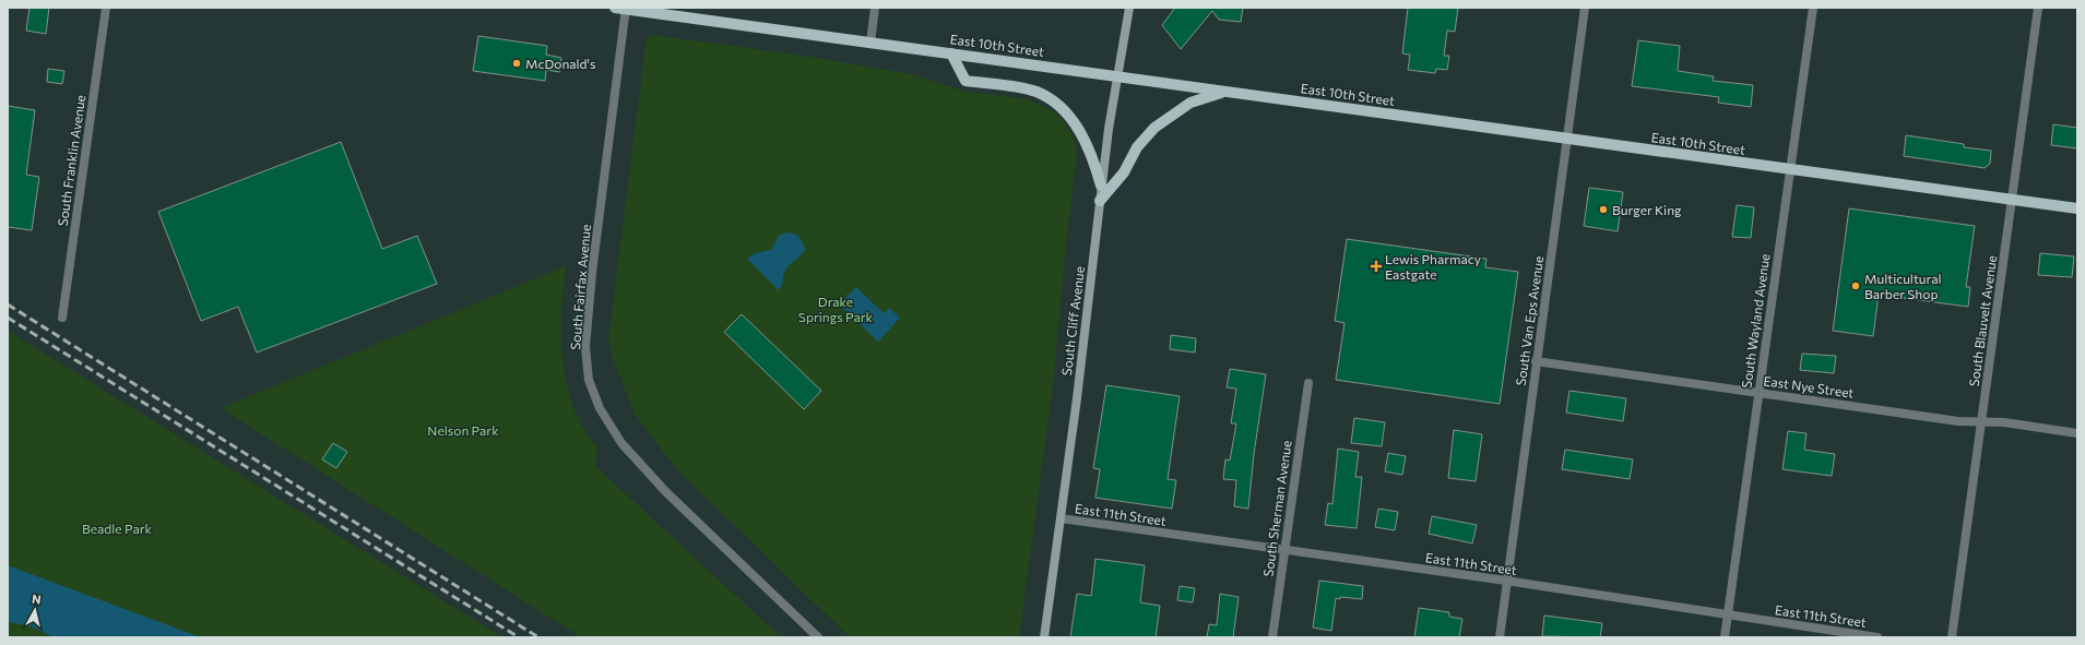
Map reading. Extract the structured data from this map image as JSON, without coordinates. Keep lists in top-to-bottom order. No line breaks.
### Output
{"streets":{"main road":["East 10th Street","South Cliff Avenue"],"street":["South Franklin Avenue","South Fairfax Avenue","South Van Eps Avenue","South Wayland Avenue","South Blauvelt Avenue","East Nye Street","South Sherman Avenue","East 11th Street"]},"crossings":[["East 10th Street","South Fairfax Avenue"],["East 10th Street","South Cliff Avenue"],["East 10th Street","South Van Eps Avenue"],["East 10th Street","South Wayland Avenue"],["East 10th Street","South Blauvelt Avenue"],["South Cliff Avenue","East 11th Street"],["South Van Eps Avenue","East Nye Street"],["South Van Eps Avenue","East 11th Street"],["South Wayland Avenue","East Nye Street"],["South Wayland Avenue","East 11th Street"],["South Blauvelt Avenue","East Nye Street"],["South Sherman Avenue","East 11th Street"]],"parks":["Drake Springs Park","Nelson Park","Beadle Park"],"places":{"other":["McDonald's","Burger King","Multicultural Barber Shop"],"health":["Lewis Pharmacy Eastgate"]},"north":"top"}
